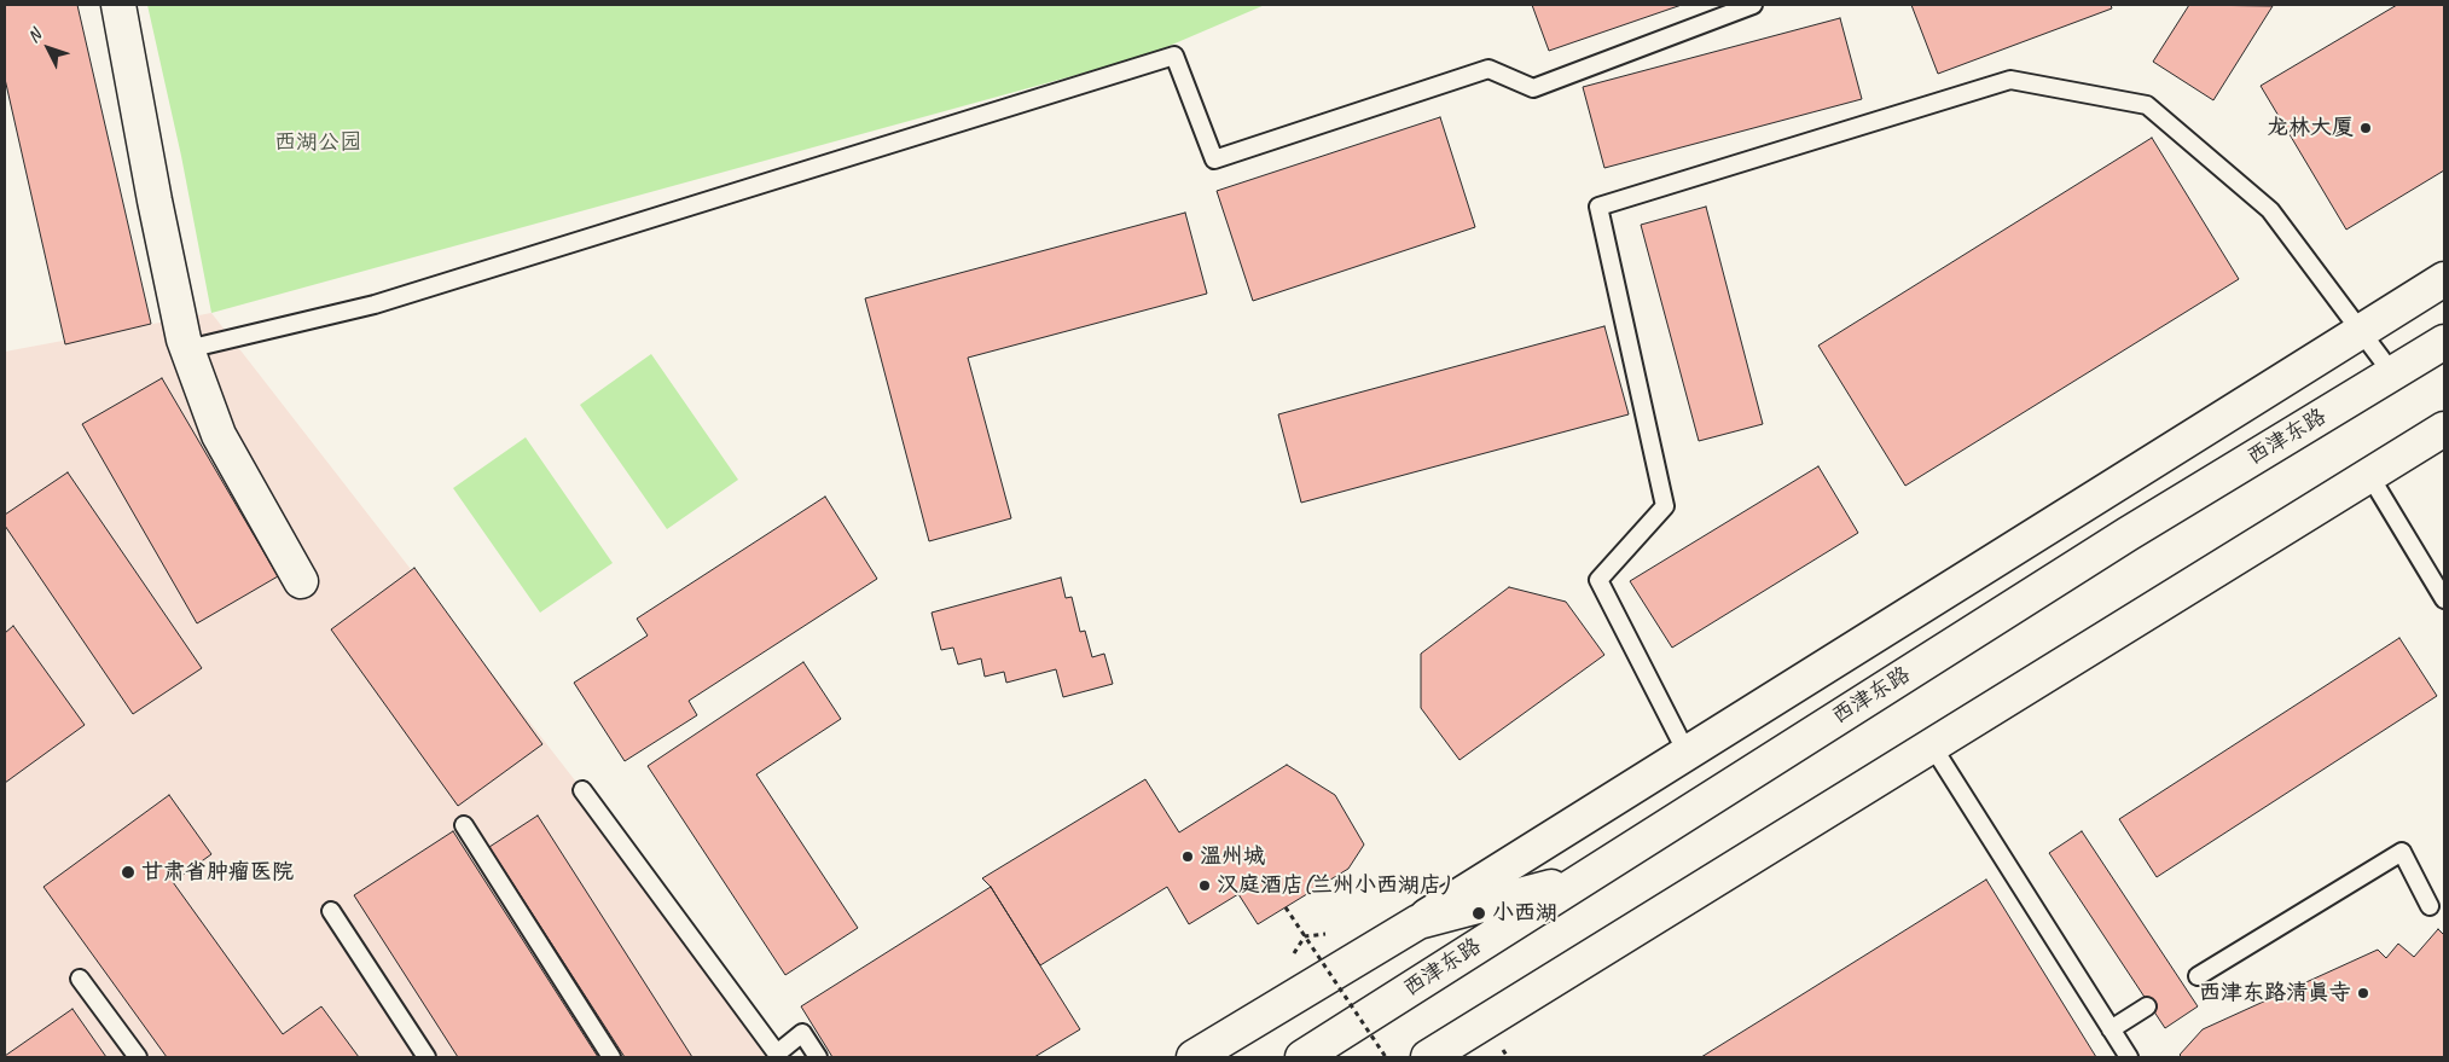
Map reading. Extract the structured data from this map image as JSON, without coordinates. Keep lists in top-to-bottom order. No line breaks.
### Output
{"streets":{"main road":["西津东路"]},"parks":["西湖公园"],"places":["龙林大厦","温州城","甘肃省肿瘤医院","汉庭酒店(兰州小西湖店)","小西湖","西津东路清真寺"],"north":"top left"}
